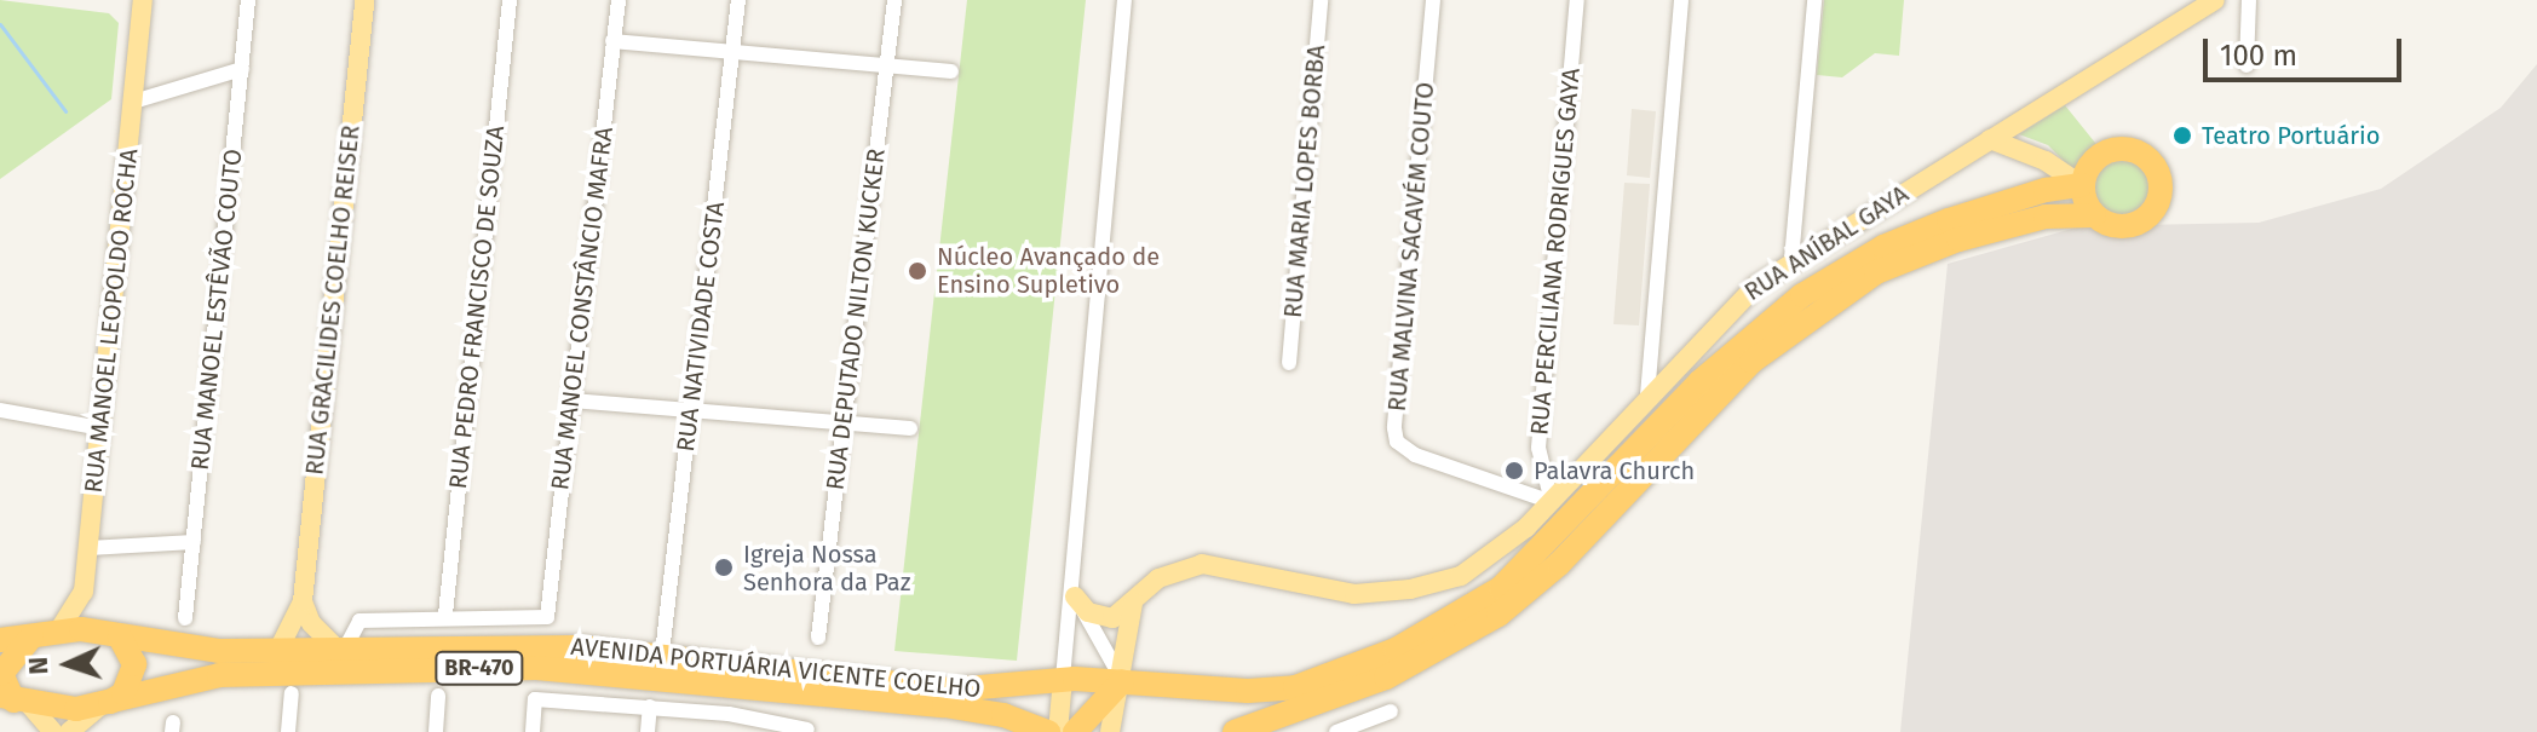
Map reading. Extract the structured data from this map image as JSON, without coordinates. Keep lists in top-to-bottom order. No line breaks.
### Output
{"streets":{"highway":["BR-470","AVENIDA PORTUÁRIA VICENTE COELHO"],"main road":["RUA ANÍBAL GAYA","RUA GRACILIDES COELHO REISER","RUA MANOEL LEOPOLDO ROCHA"],"street":["RUA MARIA LOPES BORBA","RUA MALVINA SACAVÉM COUTO","RUA PERCILIANA RODRIGUES GAYA","RUA PEDRO FRANCISCO DE SOUZA","RUA MANOEL CONSTÂNCIO MAFRA","RUA MANOEL ESTÊVÃO COUTO","RUA DEPUTADO NILTON KUCKER","RUA NATIVIDADE COSTA"]},"crossings":[["RUA ANÍBAL GAYA","RUA MALVINA SACAVÉM COUTO"],["RUA ANÍBAL GAYA","RUA PERCILIANA RODRIGUES GAYA"],["RUA MALVINA SACAVÉM COUTO","RUA PERCILIANA RODRIGUES GAYA"],["RUA GRACILIDES COELHO REISER","AVENIDA PORTUÁRIA VICENTE COELHO"],["RUA PEDRO FRANCISCO DE SOUZA","RUA MANOEL CONSTÂNCIO MAFRA"],["RUA MANOEL LEOPOLDO ROCHA","AVENIDA PORTUÁRIA VICENTE COELHO"],["RUA NATIVIDADE COSTA","AVENIDA PORTUÁRIA VICENTE COELHO"]],"places":["Teatro Portuário","Núcleo Avançado de Ensino Supletivo","Palavra Church","Igreja Nossa Senhora da Paz"],"scale_bar":"100 m","north":"left"}
